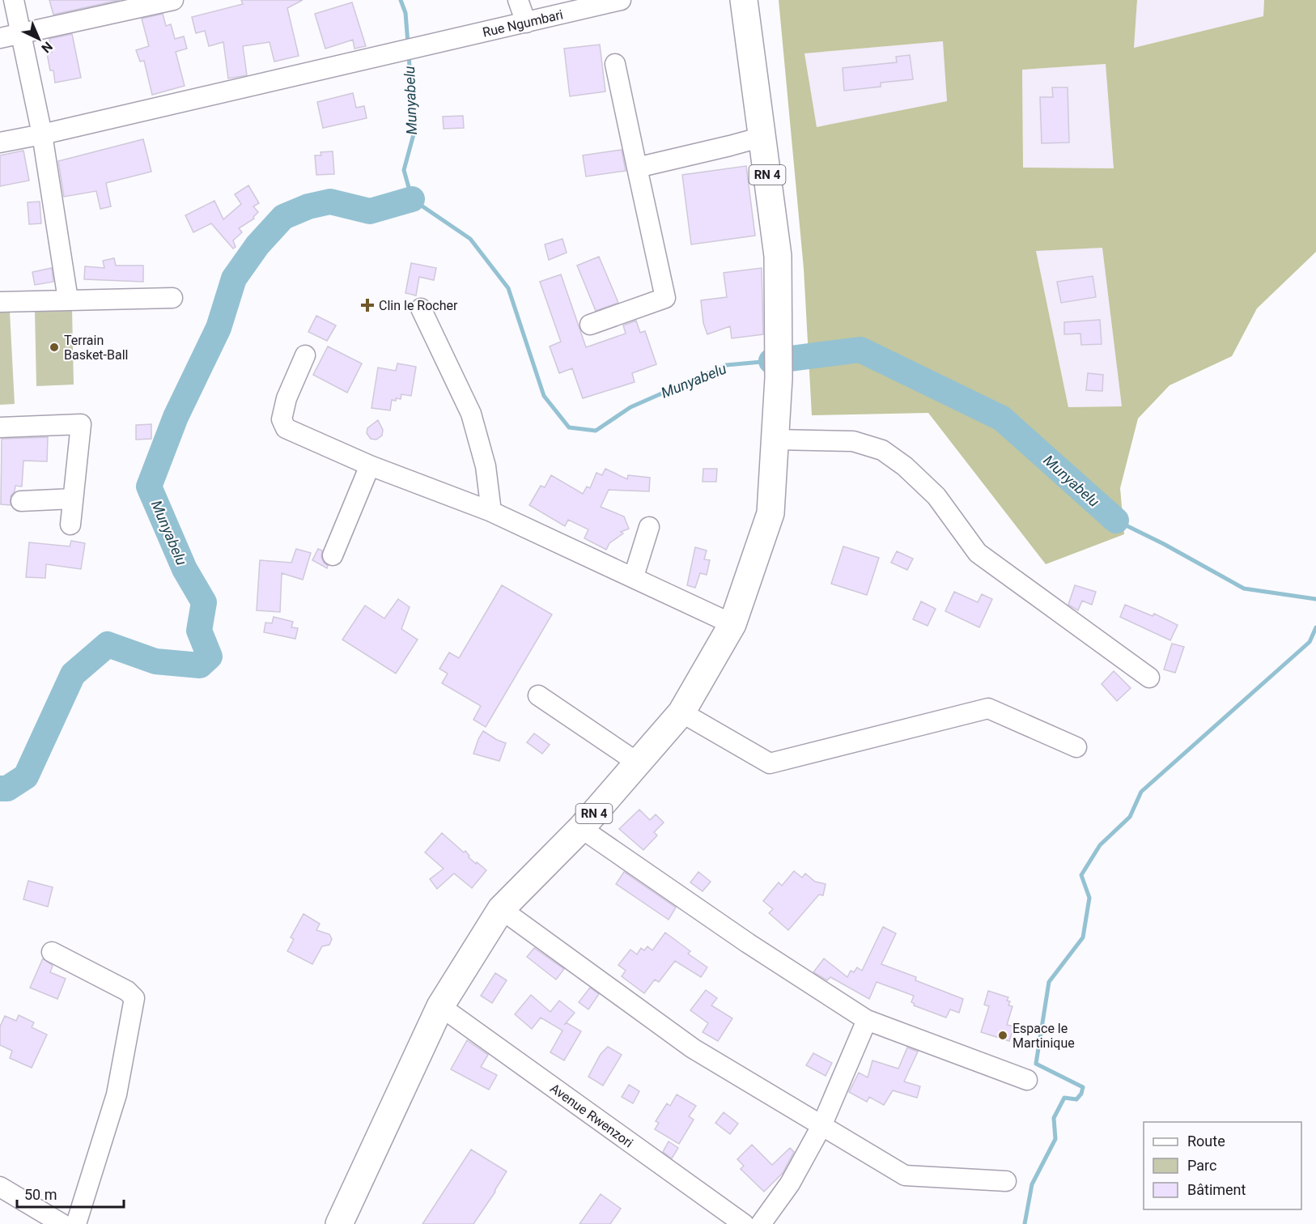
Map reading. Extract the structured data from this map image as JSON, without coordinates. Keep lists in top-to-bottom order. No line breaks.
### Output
{"streets":{"highway":["RN 4"],"street":["Rue Ngumbari","Avenue Rwenzori"]},"crossings":[["RN 4","Avenue Rwenzori"]],"water":["Munyabelu"],"places":{"health":["Clin le Rocher"],"other":["Terrain Basket-Ball","Espace le Martinique"]},"legend":["Route","Parc","Bâtiment"],"scale_bar":"50 m","north":"bottom right"}
